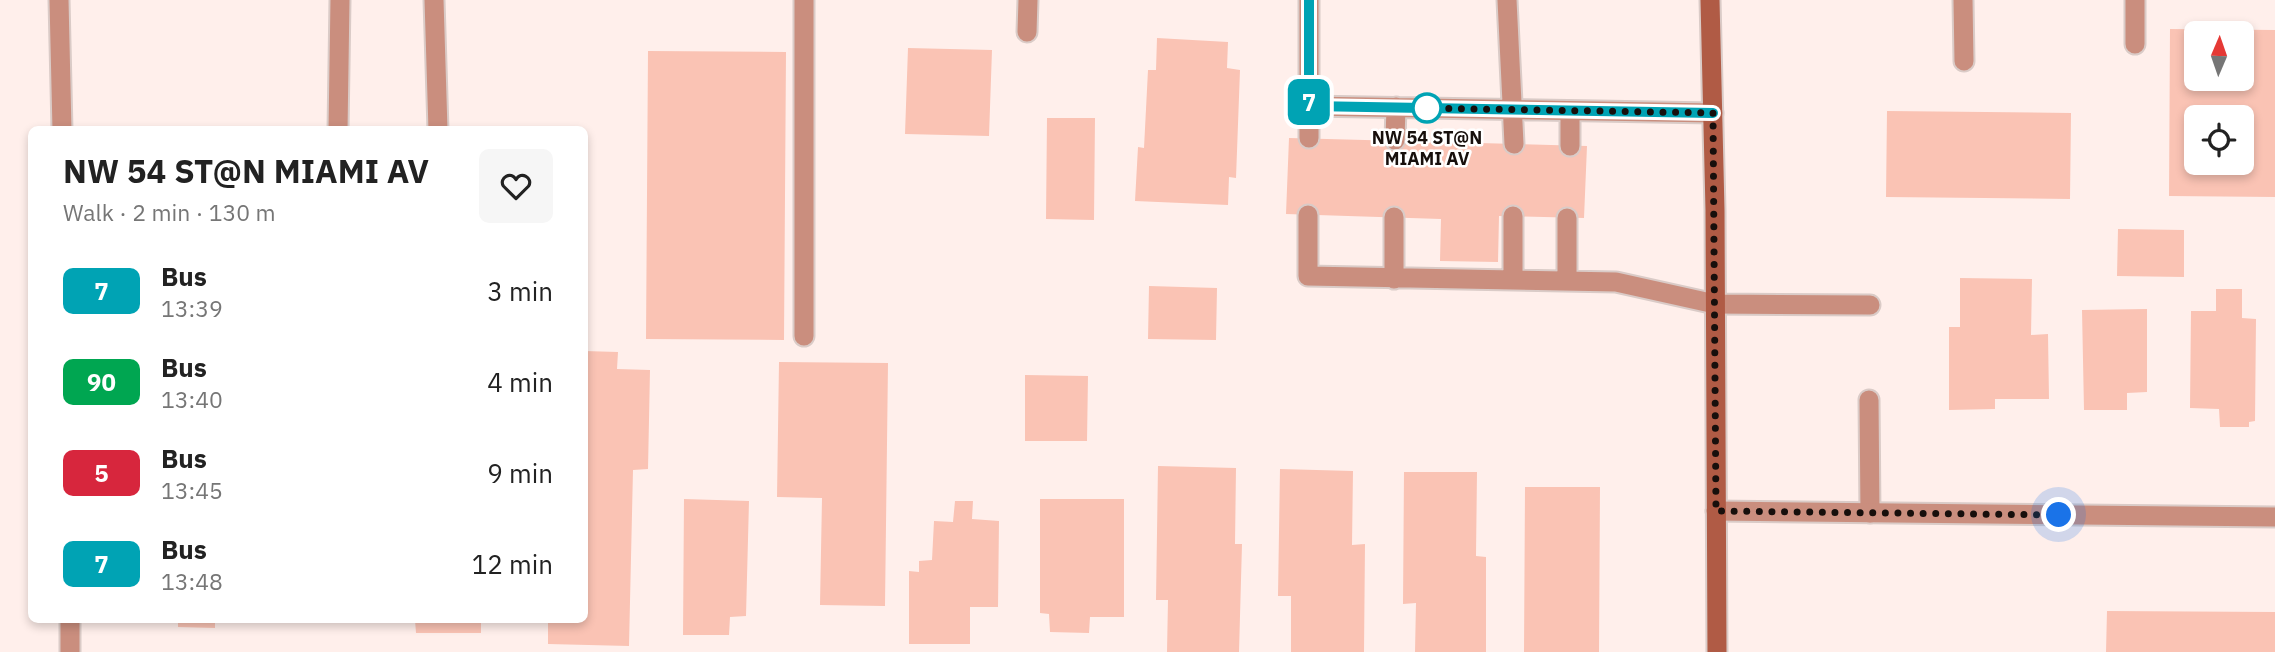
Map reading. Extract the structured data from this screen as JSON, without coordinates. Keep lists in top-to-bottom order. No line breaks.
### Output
{"places":["NW 54 ST@N MIAMI AV"],"lines":["bus line 7"],"north":"top","page":{"on_map":"7","heading":["NW 54 ST@N MIAMI AV","Walk · 2 min · 130 m"],"list":[{"mark":"7","name":"Bus","note":"13:39","value":"3 min"},{"mark":"90","name":"Bus","note":"13:40","value":"4 min"},{"mark":"5","name":"Bus","note":"13:45","value":"9 min"},{"mark":"7","name":"Bus","note":"13:48","value":"12 min"}]}}
